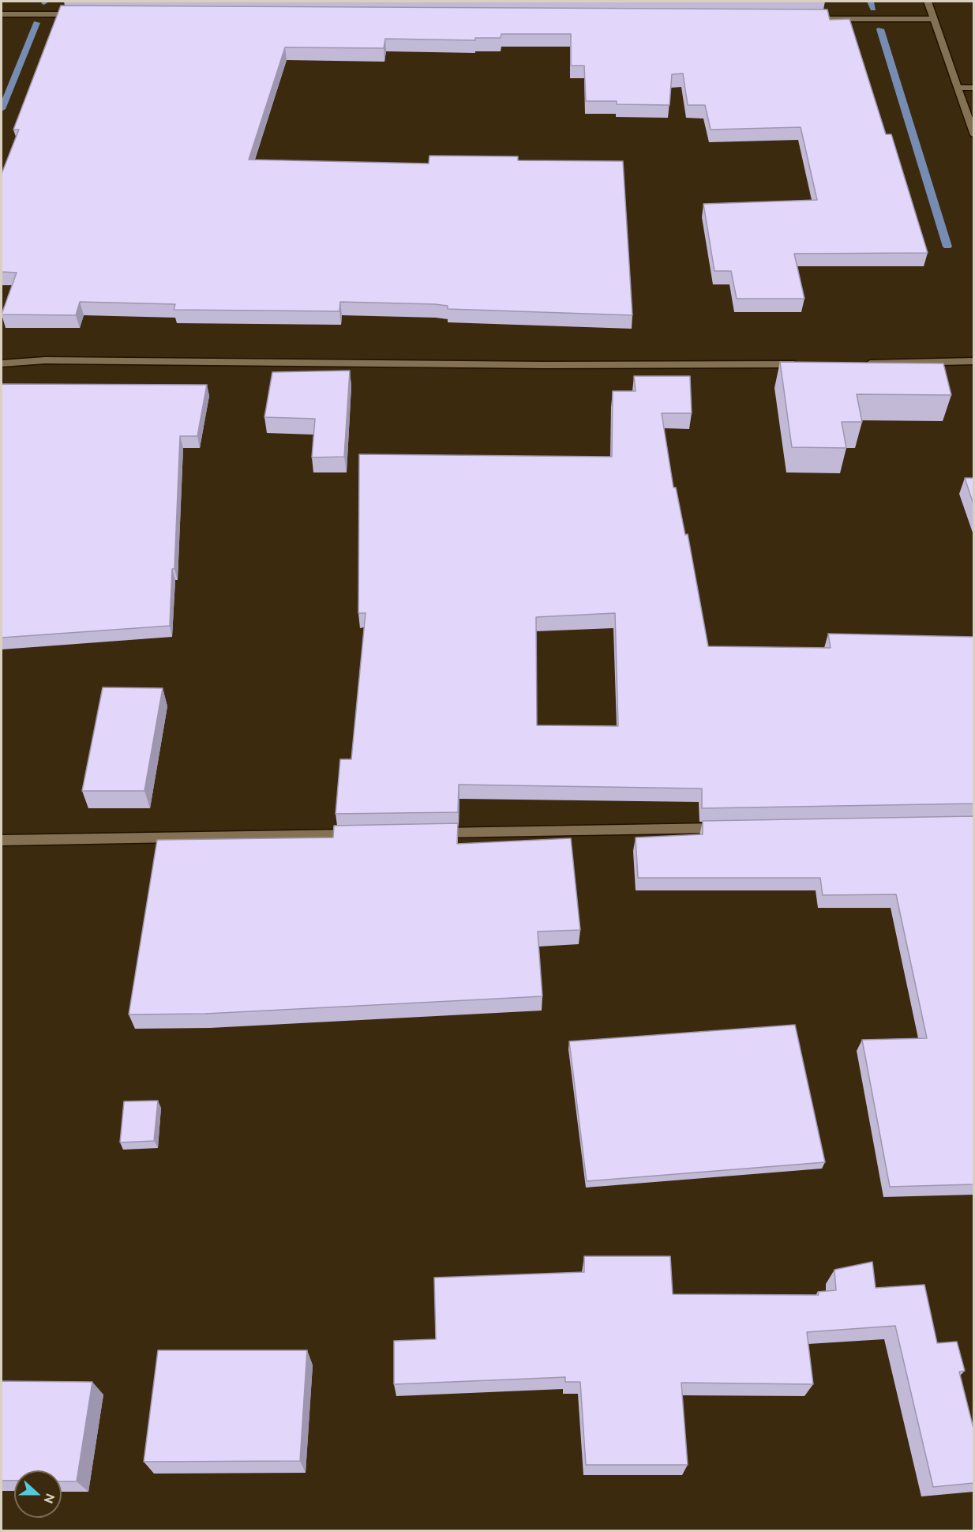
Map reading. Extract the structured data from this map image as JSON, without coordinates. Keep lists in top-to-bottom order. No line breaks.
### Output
{"north":"right"}
